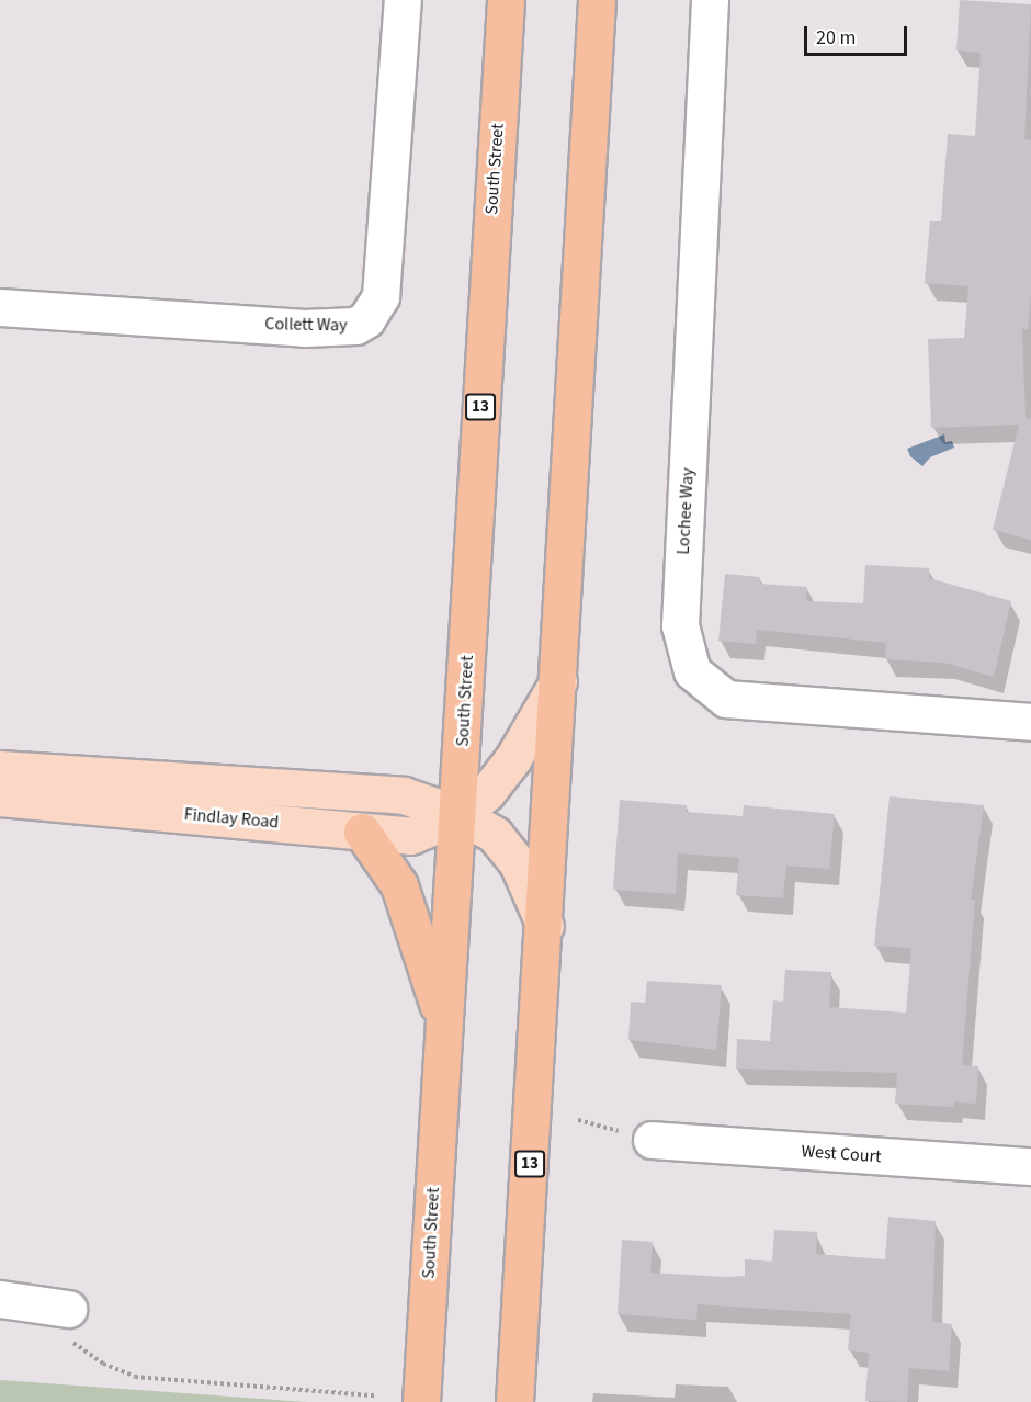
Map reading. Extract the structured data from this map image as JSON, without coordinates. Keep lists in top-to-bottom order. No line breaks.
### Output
{"streets":{"highway":["South Street","13"],"main road":["Findlay Road"],"street":["Collett Way","Lochee Way","West Court"]},"crossings":[["South Street","Findlay Road"],["13","Findlay Road"]],"scale_bar":"20 m"}
